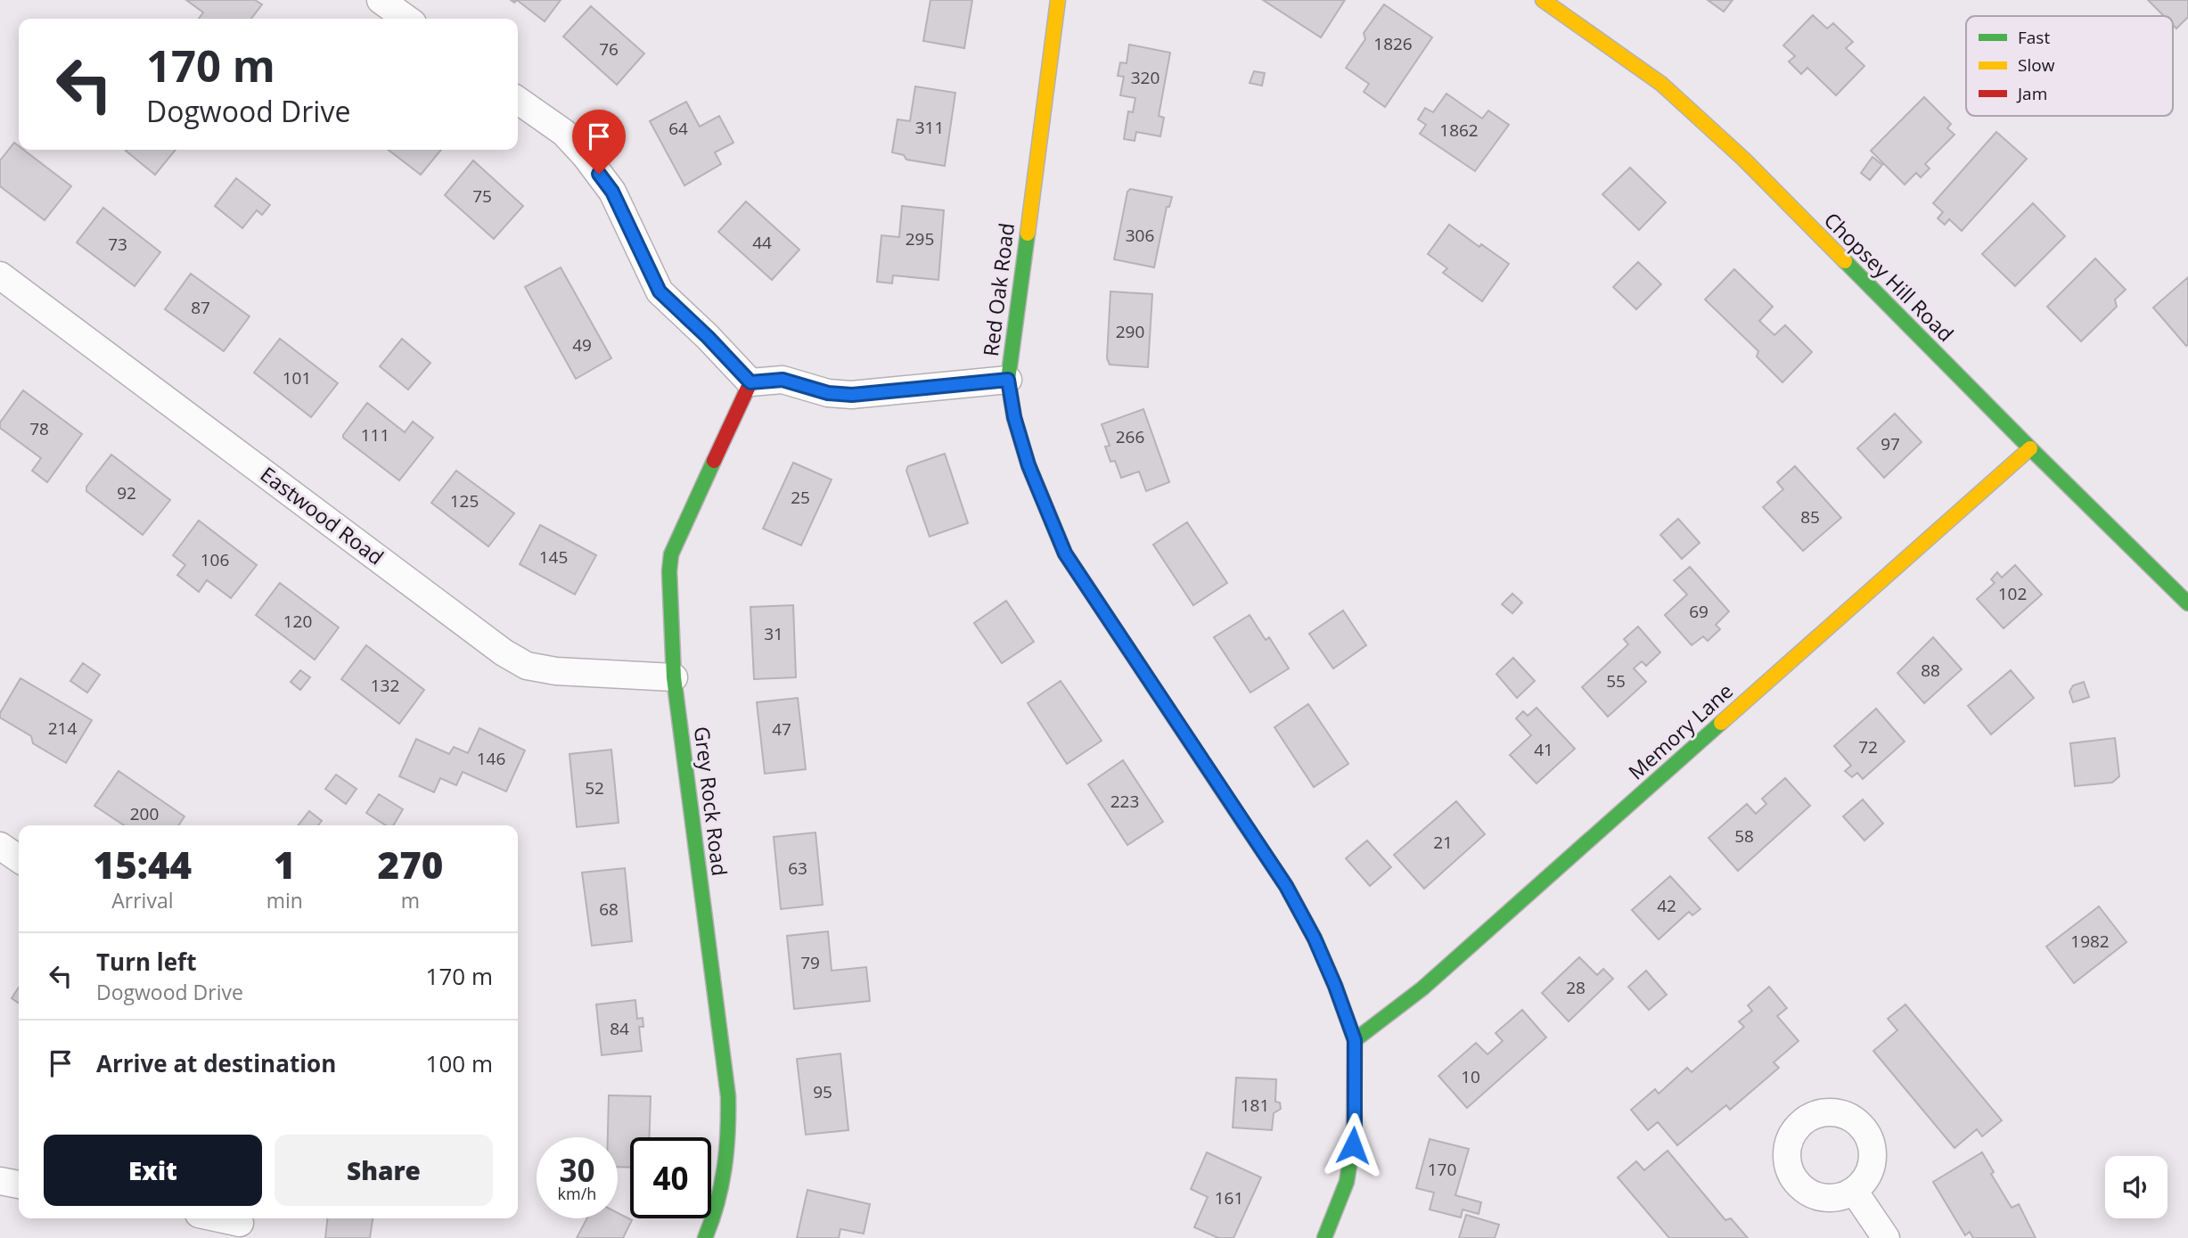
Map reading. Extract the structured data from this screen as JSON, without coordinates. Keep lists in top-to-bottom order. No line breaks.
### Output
{"streets":{"street":["Chopsey Hill Road","Red Oak Road","Eastwood Road","Memory Lane","Grey Rock Road"]},"crossings":[["Chopsey Hill Road","Memory Lane"],["Red Oak Road","Memory Lane"],["Eastwood Road","Grey Rock Road"]],"house_numbers":["1826","76","320","311","64","1862","75","306","295","44","73","87","290","49","101","78","111","266","97","92","25","125","85","145","106","102","69","120","31","88","55","132","214","47","72","41","146","52","223","200","58","21","63","42","68","1982","79","28","84","10","95","181","170","161"],"legend":["Fast","Slow","Jam"],"page":{"turn":["170 m","Dogwood Drive"],"eta":["15:44","Arrival","1","min","270","m"],"list":[{"name":"Turn left","note":"Dogwood Drive","value":"170 m"},{"name":"Arrive at destination","value":"100 m"}],"buttons":["Exit","Share"],"speed":"30 km/h","limit":"40"}}
